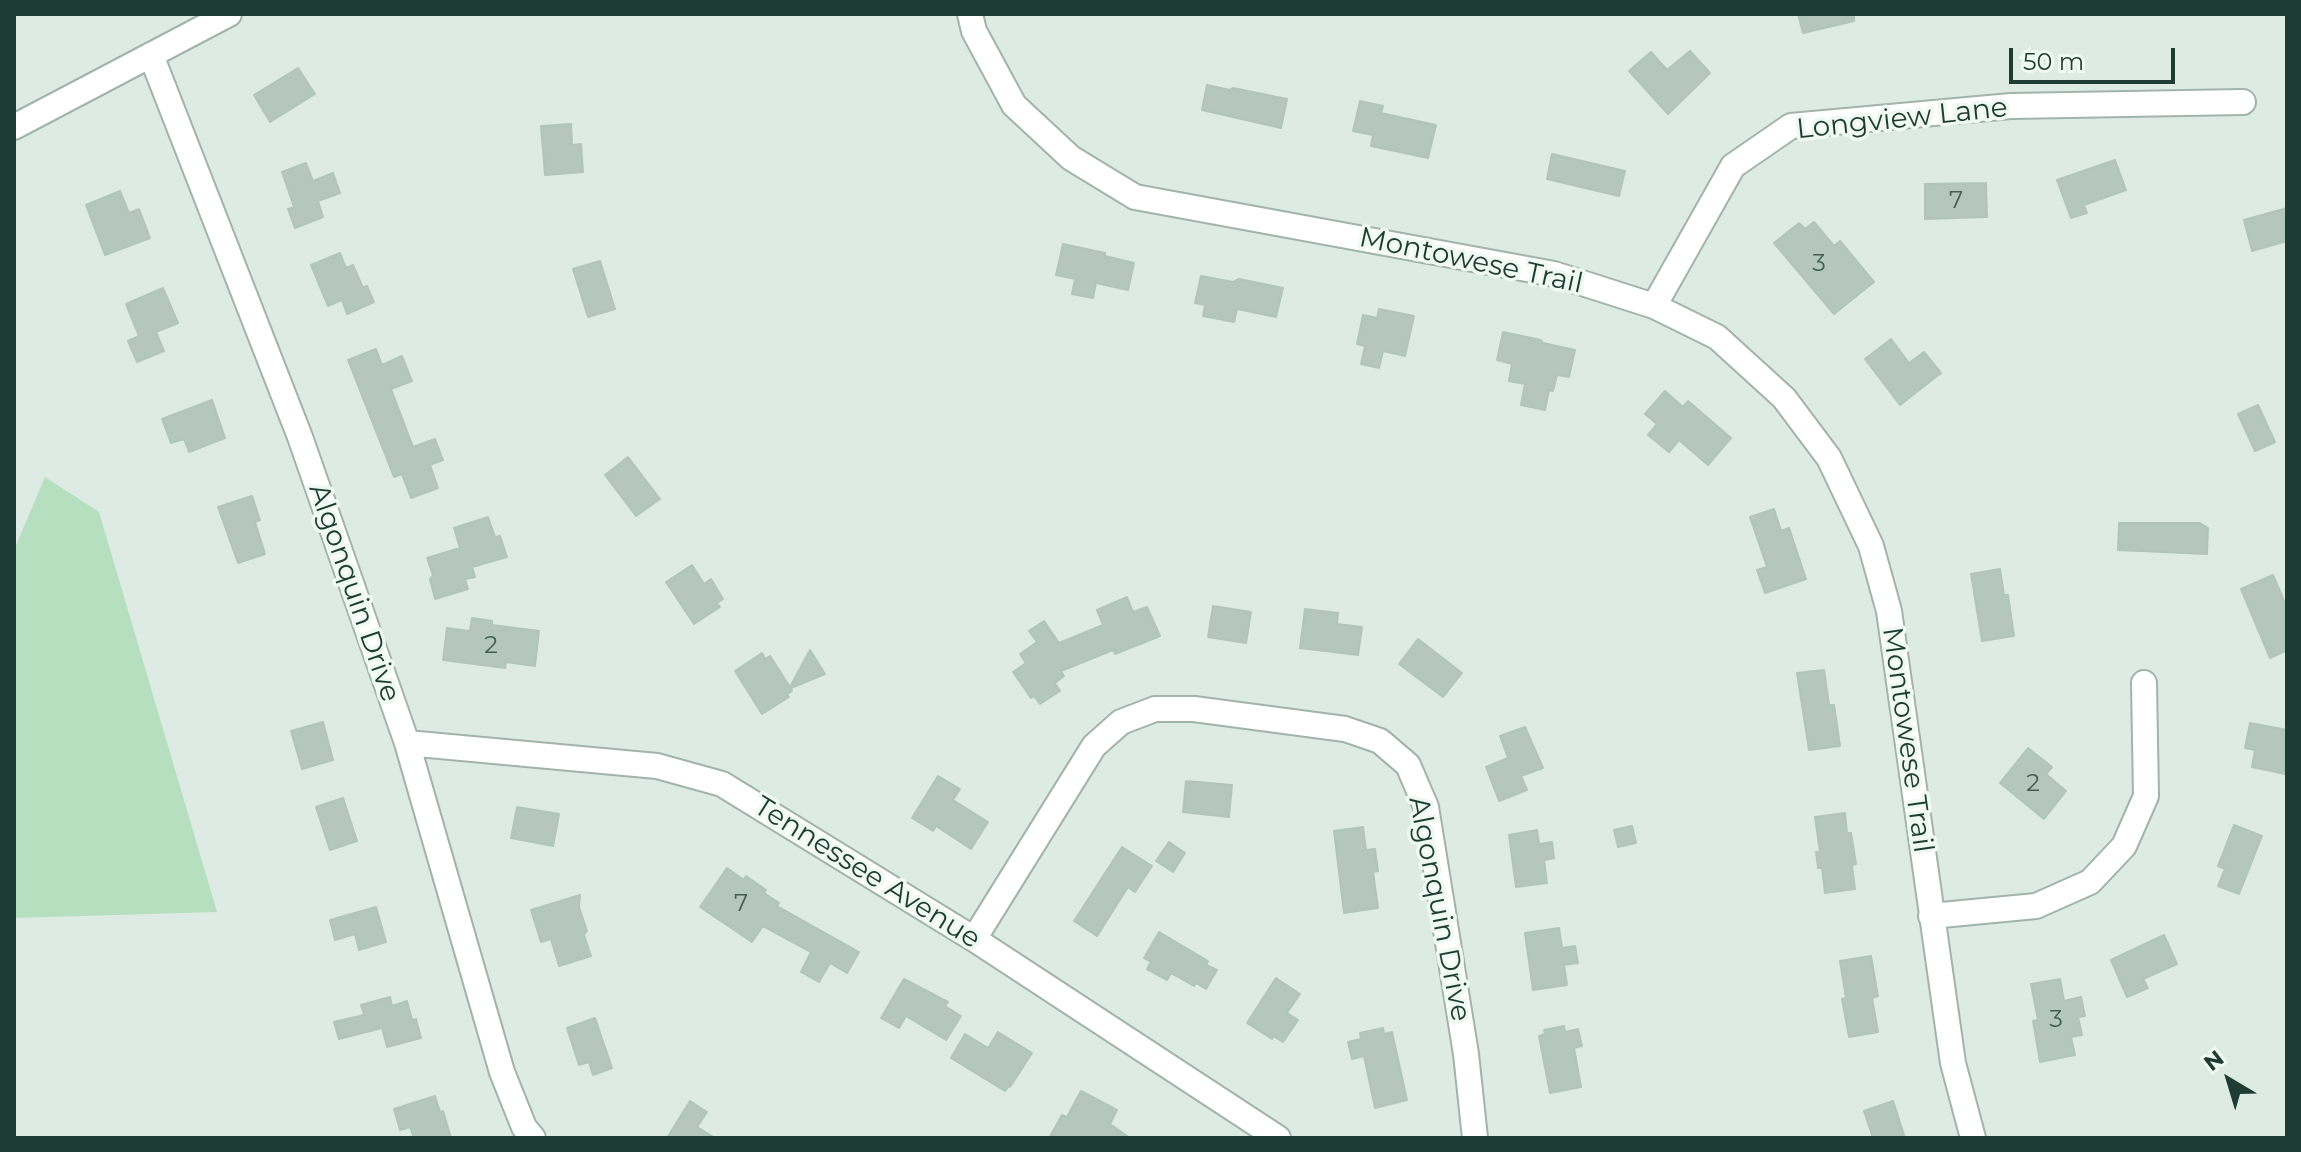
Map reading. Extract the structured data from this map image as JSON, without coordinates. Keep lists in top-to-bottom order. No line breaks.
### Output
{"streets":{"street":["Longview Lane","Montowese Trail","Algonquin Drive","Tennessee Avenue"]},"crossings":[["Longview Lane","Montowese Trail"],["Algonquin Drive","Tennessee Avenue"]],"house_numbers":["7","3","2","2","7","3"],"scale_bar":"50 m","north":"top left"}
